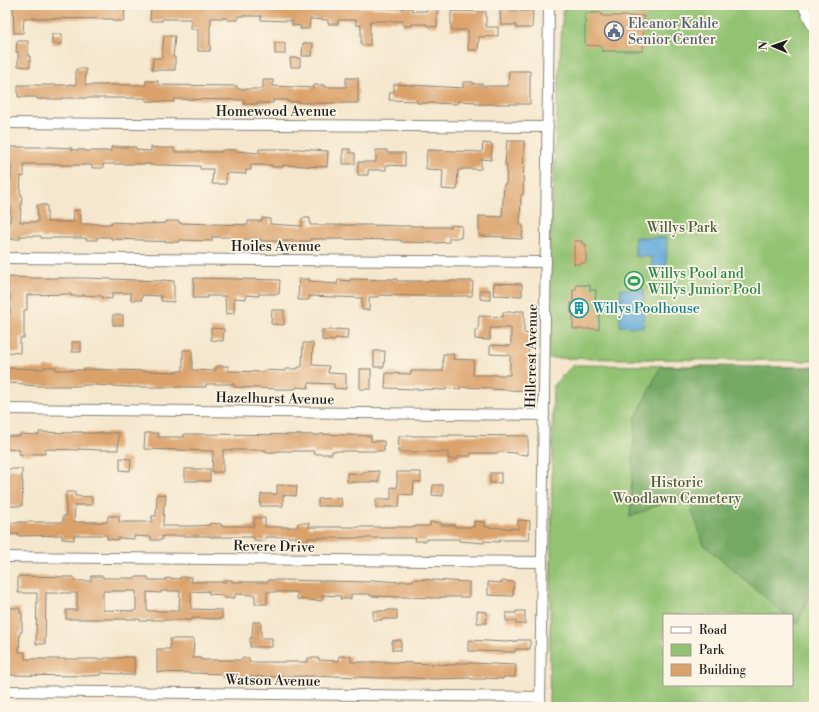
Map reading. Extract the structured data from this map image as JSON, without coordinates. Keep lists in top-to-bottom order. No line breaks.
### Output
{"streets":{"street":["Homewood Avenue","Hoiles Avenue","Hillcrest Avenue","Hazelhurst Avenue","Revere Drive","Watson Avenue"]},"crossings":[["Homewood Avenue","Hillcrest Avenue"],["Hoiles Avenue","Hillcrest Avenue"],["Hillcrest Avenue","Hazelhurst Avenue"],["Hillcrest Avenue","Revere Drive"],["Hillcrest Avenue","Watson Avenue"]],"parks":["Willys Park","Historic Woodlawn Cemetery"],"places":{"public building":["Eleanor Kahle Senior Center"],"sports":["Willys Pool and Willys Junior Pool"],"building":["Willys Poolhouse"]},"legend":["Road","Park","Building"],"north":"left"}
